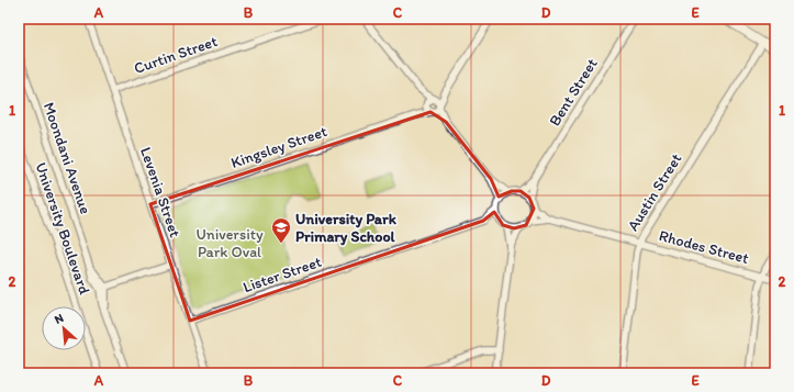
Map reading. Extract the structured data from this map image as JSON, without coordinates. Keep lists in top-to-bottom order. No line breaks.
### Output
{"streets":{"street":["Curtin Street","Bent Street","Kingsley Street","Moondani Avenue","Levenia Street","Austin Street","University Boulevard","Rhodes Street","Lister Street"]},"crossings":[["Curtin Street","Levenia Street"],["Bent Street","Rhodes Street"],["Bent Street","Lister Street"],["Kingsley Street","Levenia Street"],["Levenia Street","Lister Street"],["Austin Street","Rhodes Street"],["Rhodes Street","Lister Street"]],"parks":["University Park Oval"],"places":{"school or university":["University Park Primary School"]},"north":"top left","grid":{"columns":["A","B","C","D","E"],"rows":["1","2"]}}
